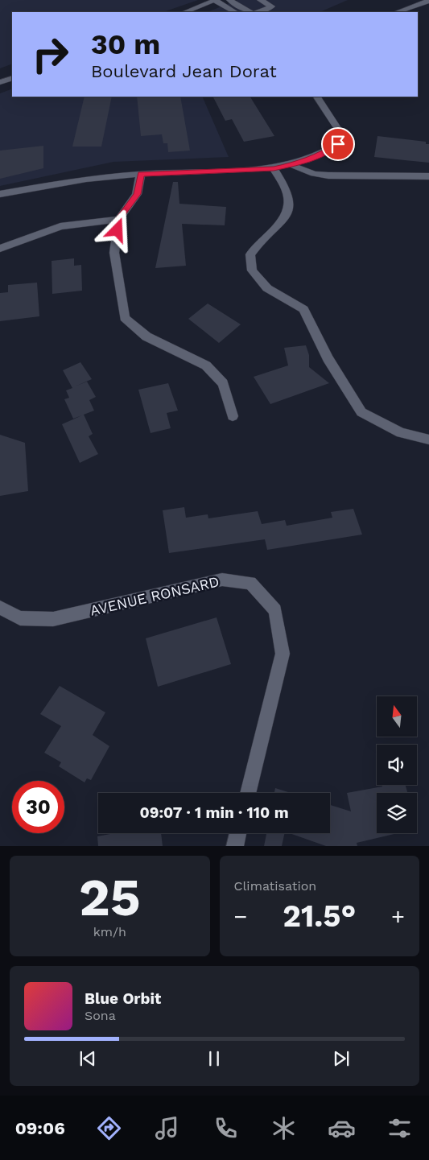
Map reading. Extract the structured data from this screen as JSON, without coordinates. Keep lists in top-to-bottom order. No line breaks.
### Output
{"streets":{"street":["AVENUE RONSARD"]},"north":"top","page":{"turn":["30 m","Boulevard Jean Dorat"],"limit":"30","trip":"09:07 · 1 min · 110 m","tile":[["25","km/h"],"Climatisation"],"heat":["−","21.5°","+"],"song":["Blue Orbit","Sona"],"tabs":"09:06"}}
